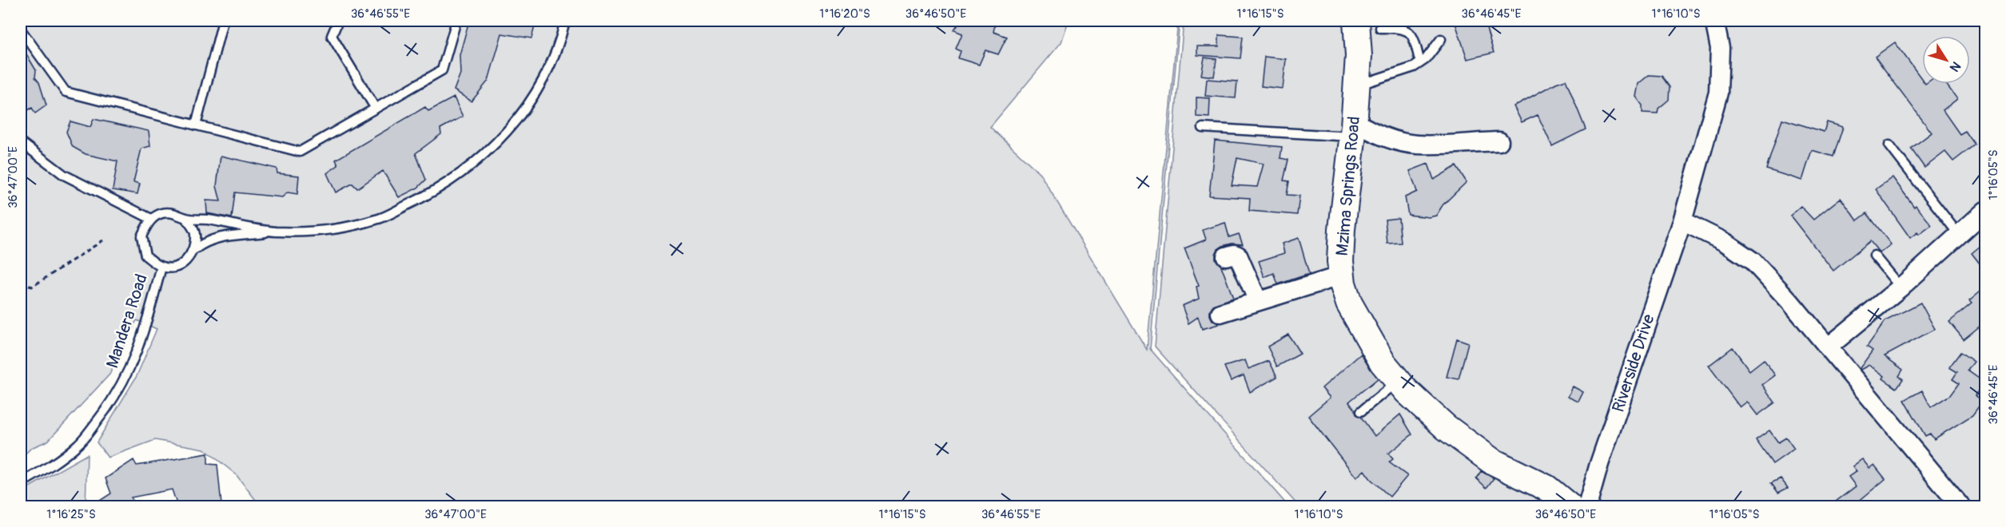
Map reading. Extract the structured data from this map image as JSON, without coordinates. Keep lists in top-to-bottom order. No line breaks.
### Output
{"streets":{"street":["Mzima Springs Road","Riverside Drive"],"lane":["Mandera Road"]},"north":"bottom right","coordinates":["36°46'55\"E","1°16'20\"S","36°46'50\"E","1°16'15\"S","36°46'45\"E","1°16'10\"S","1°16'05\"S","36°47'00\"E","1°16'25\"S"]}
